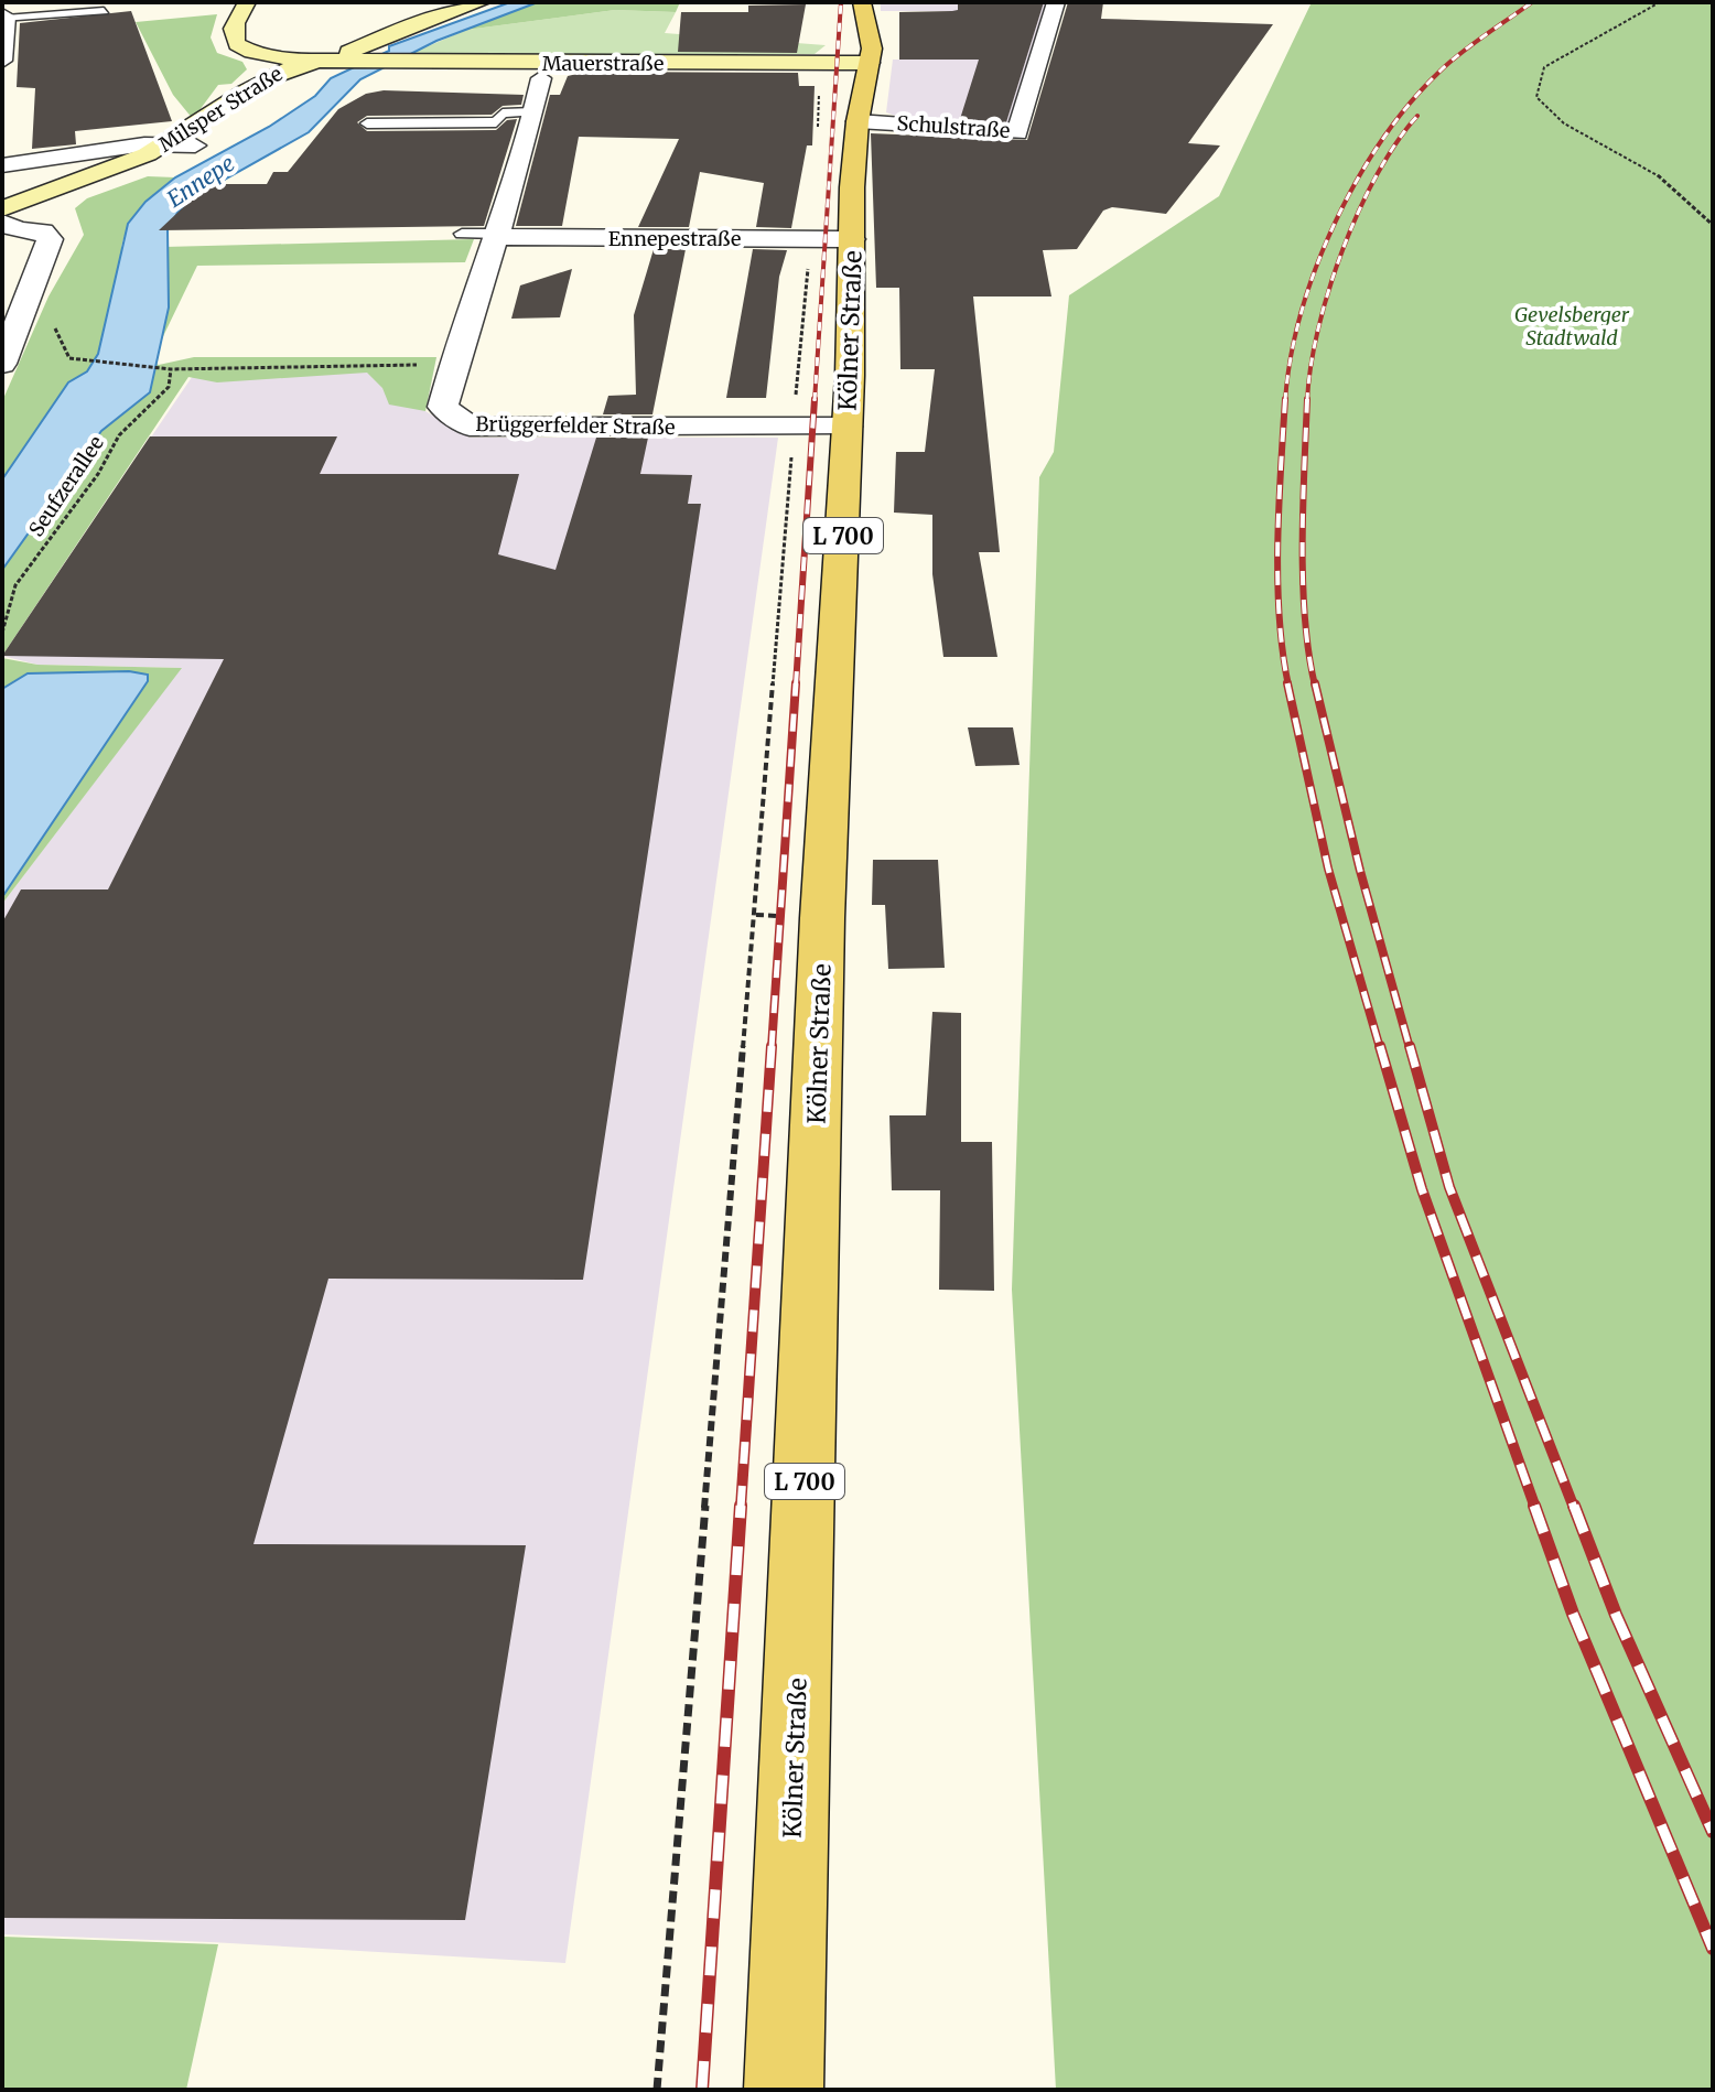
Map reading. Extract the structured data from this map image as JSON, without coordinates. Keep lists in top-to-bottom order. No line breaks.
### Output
{"streets":{"main road":["Mauerstraße","Milsper Straße","Kölner Straße","L 700"],"street":["Schulstraße","Ennepestraße","Brüggerfelder Straße"],"path":["Seufzerallee"]},"crossings":[["Mauerstraße","Milsper Straße"],["Schulstraße","Kölner Straße"],["Ennepestraße","Kölner Straße"],["Ennepestraße","Brüggerfelder Straße"],["Kölner Straße","Brüggerfelder Straße"]],"water":["Ennepe"],"parks":["Gevelsberger Stadtwald"]}
